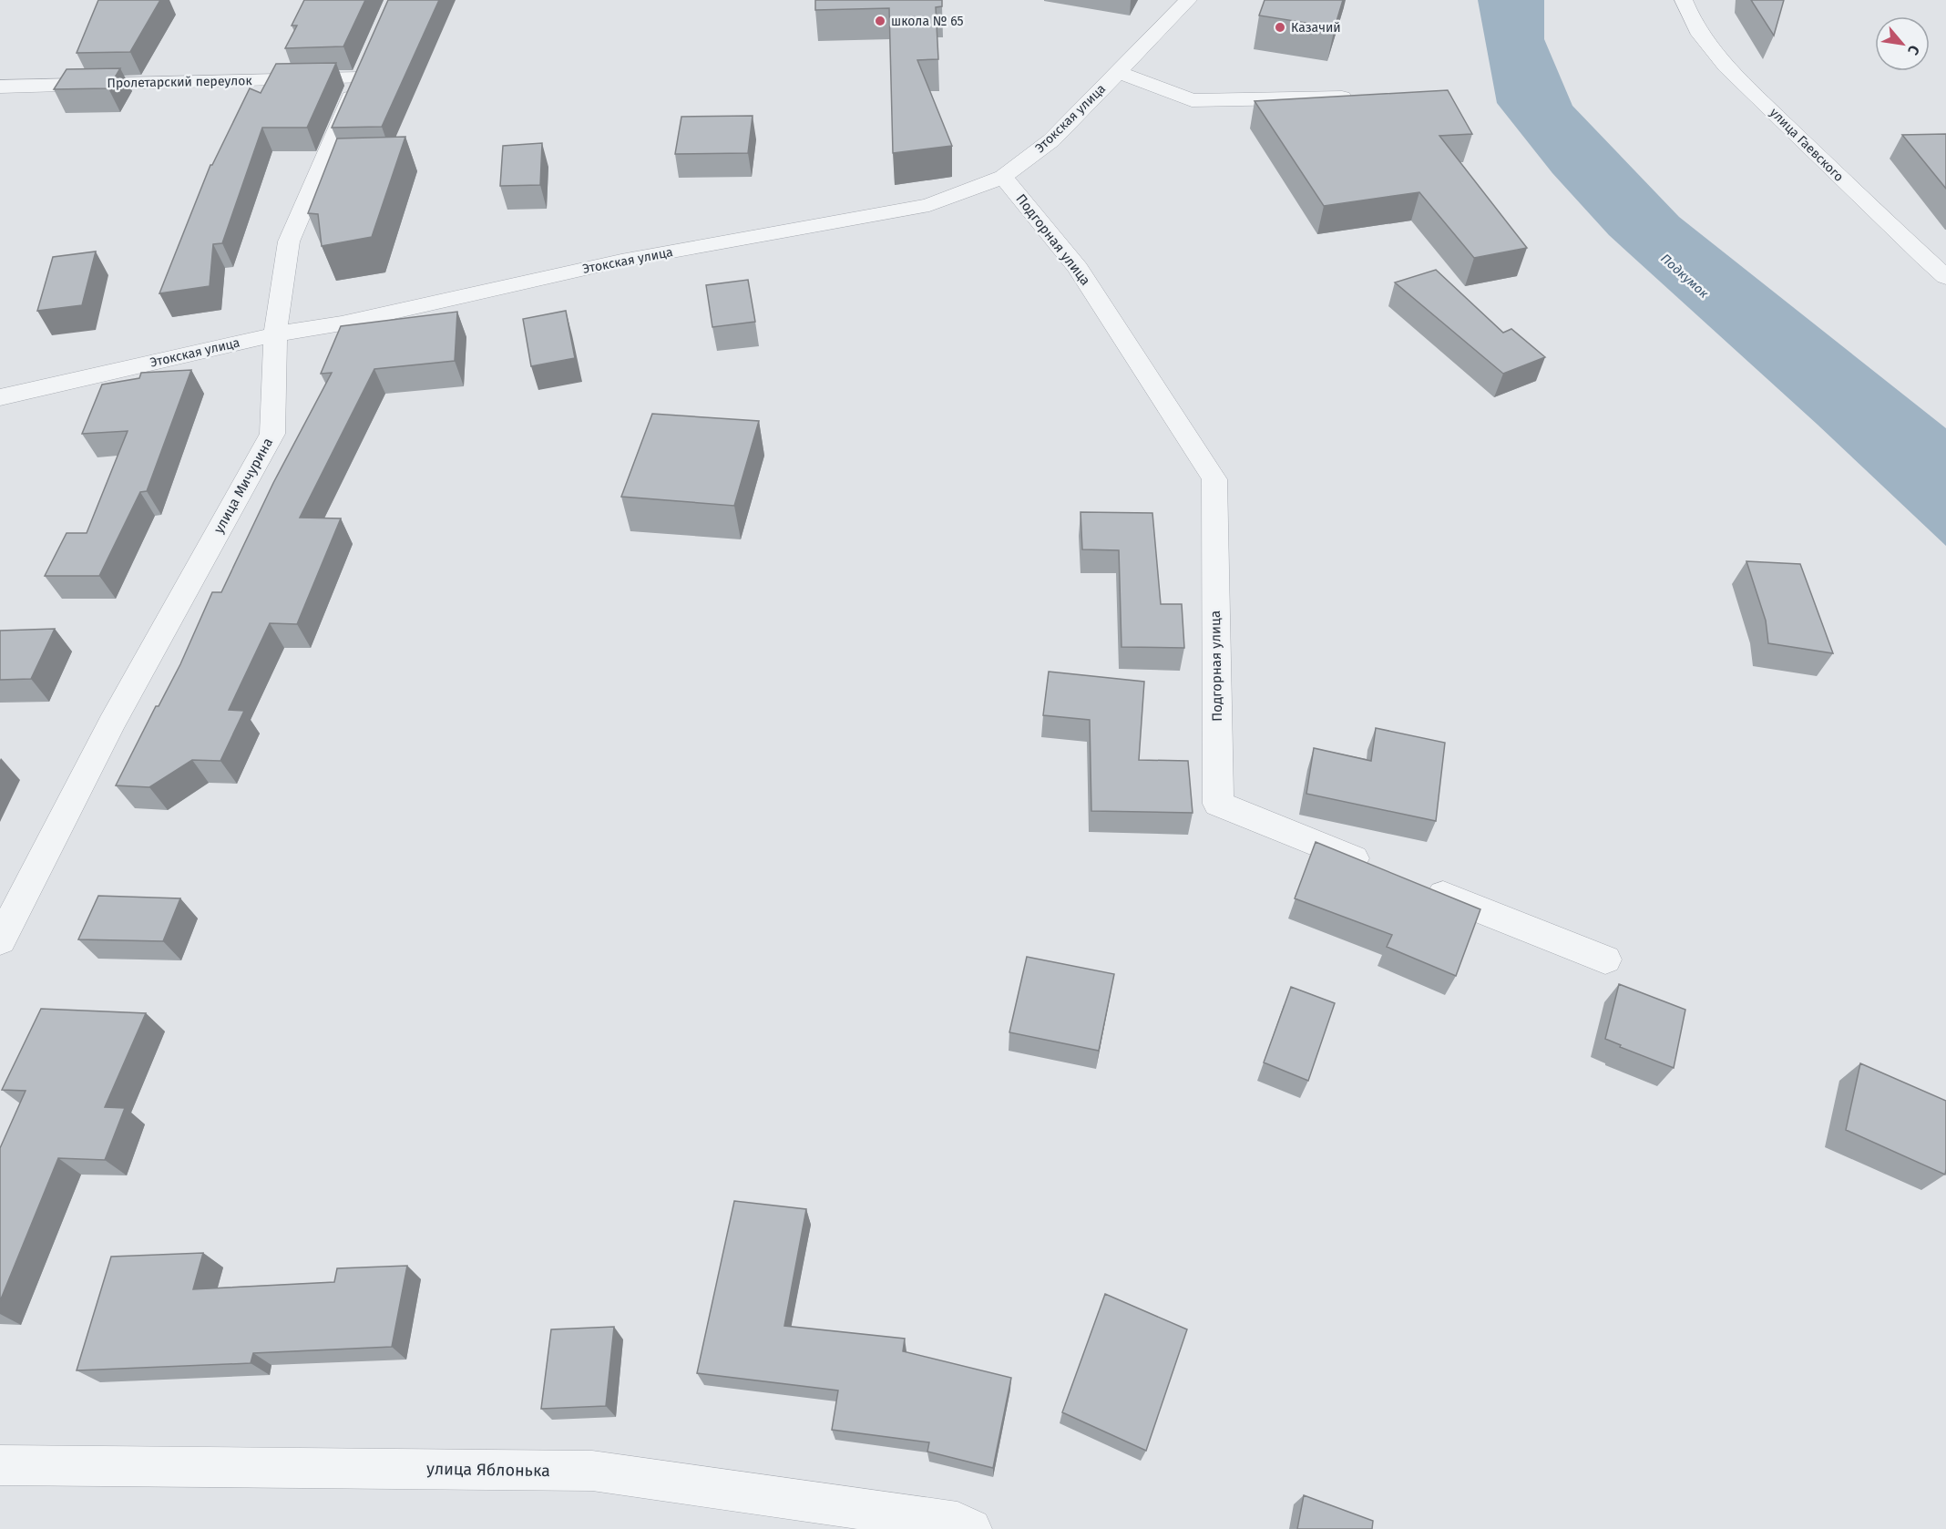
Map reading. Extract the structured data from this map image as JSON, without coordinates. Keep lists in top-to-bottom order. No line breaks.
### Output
{"streets":{"street":["Пролетарский переулок","Этокская улица","улица Гаевского","Подгорная улица","улица Мичурина","улица Яблонька"]},"crossings":[["Пролетарский переулок","улица Мичурина"],["Этокская улица","Подгорная улица"],["Этокская улица","улица Мичурина"]],"water":["Подкумок"],"places":["школа № 65","Казачий"],"north":"bottom right"}
